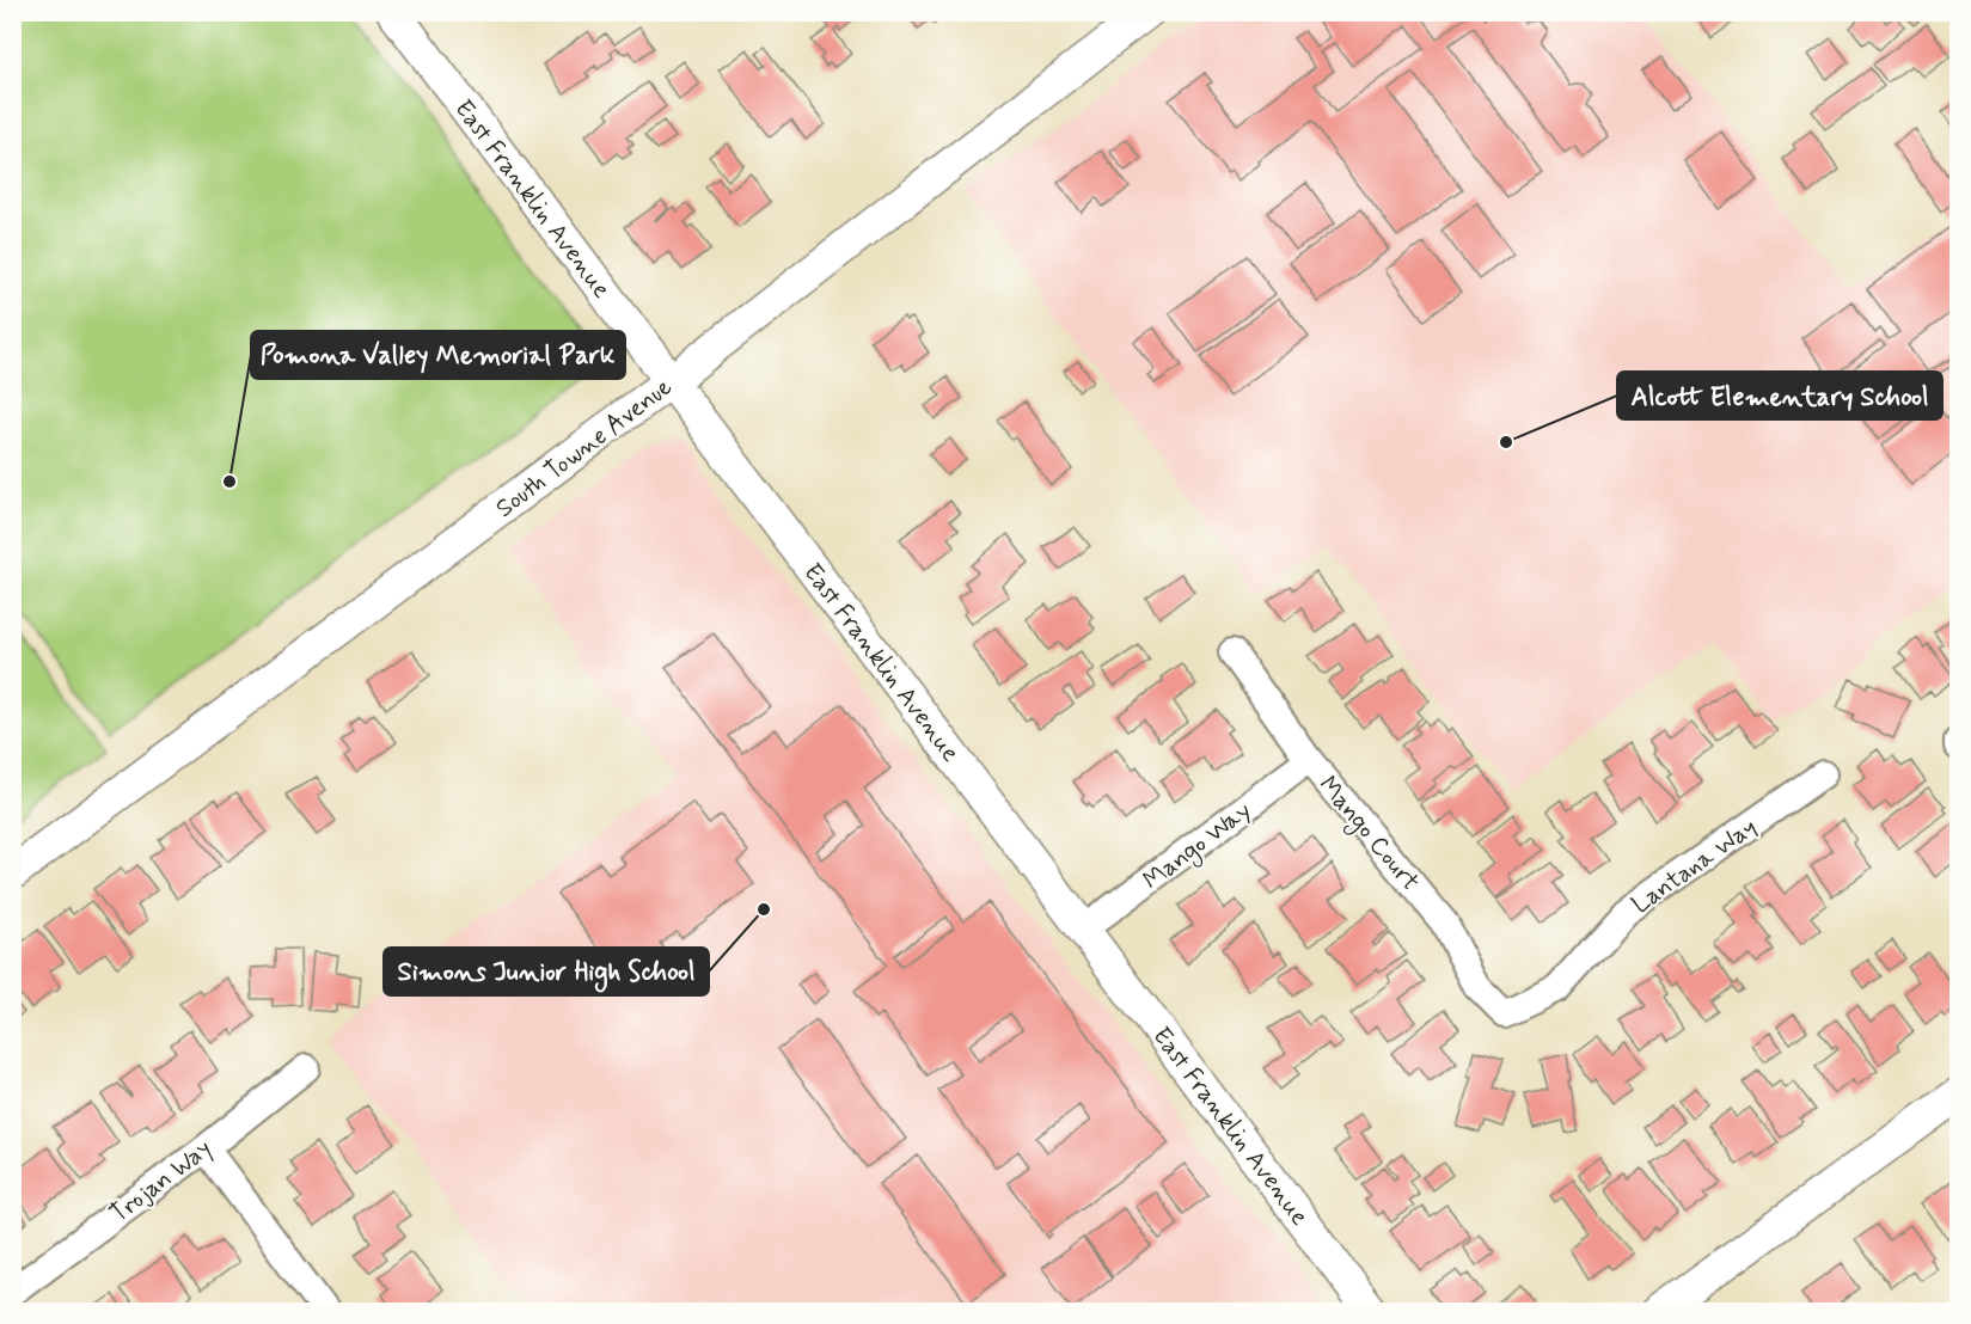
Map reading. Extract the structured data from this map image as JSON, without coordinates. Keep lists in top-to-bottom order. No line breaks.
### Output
{"streets":{"street":["East Franklin Avenue","South Towne Avenue","Mango Court","Mango Way","Lantana Way","Trojan Way"]},"crossings":[["East Franklin Avenue","South Towne Avenue"],["East Franklin Avenue","Mango Way"],["Mango Court","Mango Way"],["Mango Court","Lantana Way"]],"places":["Alcott Elementary School","Pomona Valley Memorial Park","Simons Junior High School"]}
